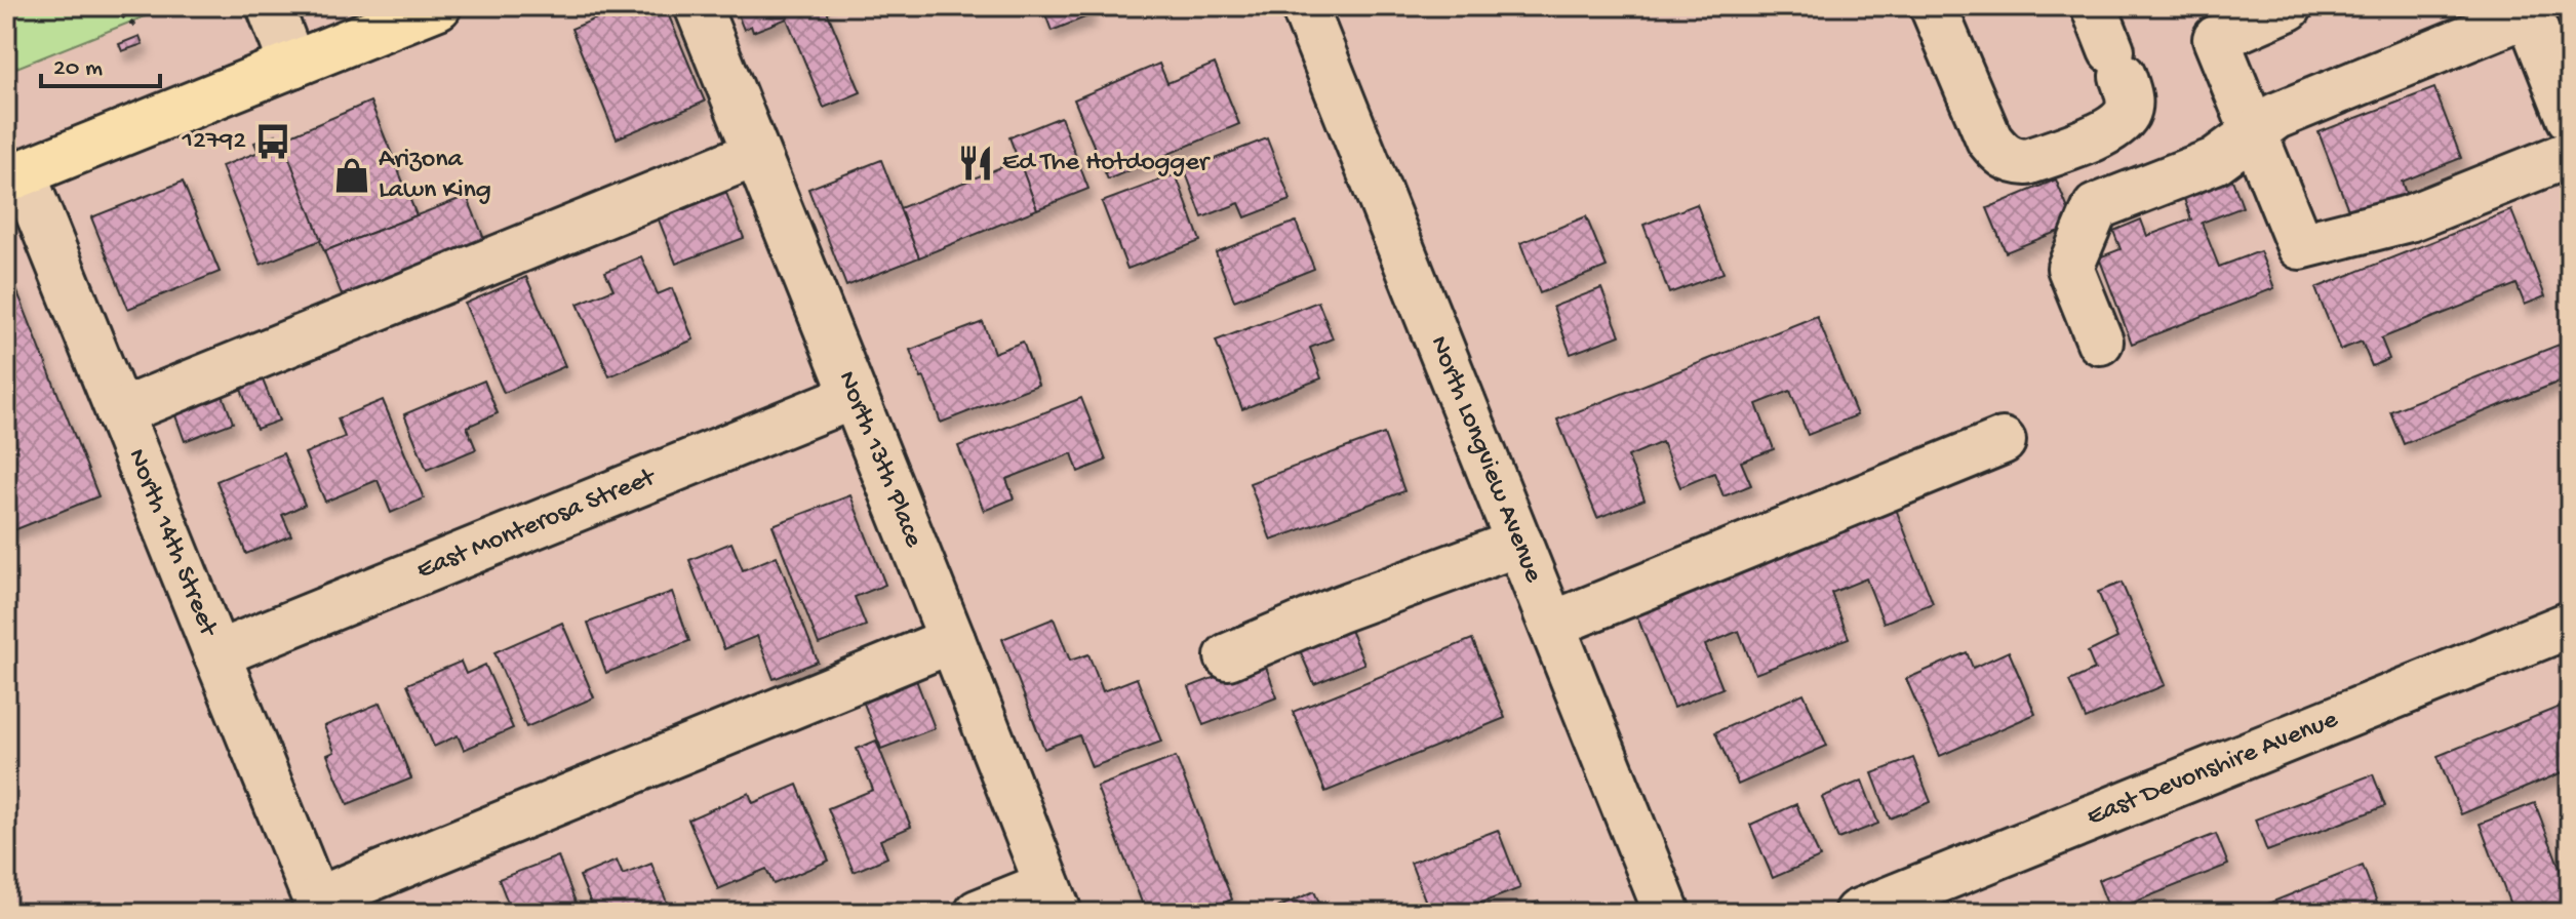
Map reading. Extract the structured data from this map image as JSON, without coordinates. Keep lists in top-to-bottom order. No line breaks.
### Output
{"streets":{"street":["North 13th Place","North Longview Avenue","East Monterosa Street","North 14th Street","East Devonshire Avenue"]},"crossings":[["North 13th Place","East Monterosa Street"],["East Monterosa Street","North 14th Street"]],"places":{"bus stop":["12792"],"restaurant":["Ed The Hotdogger"],"shop":["Arizona Lawn King"]},"scale_bar":"20 m"}
